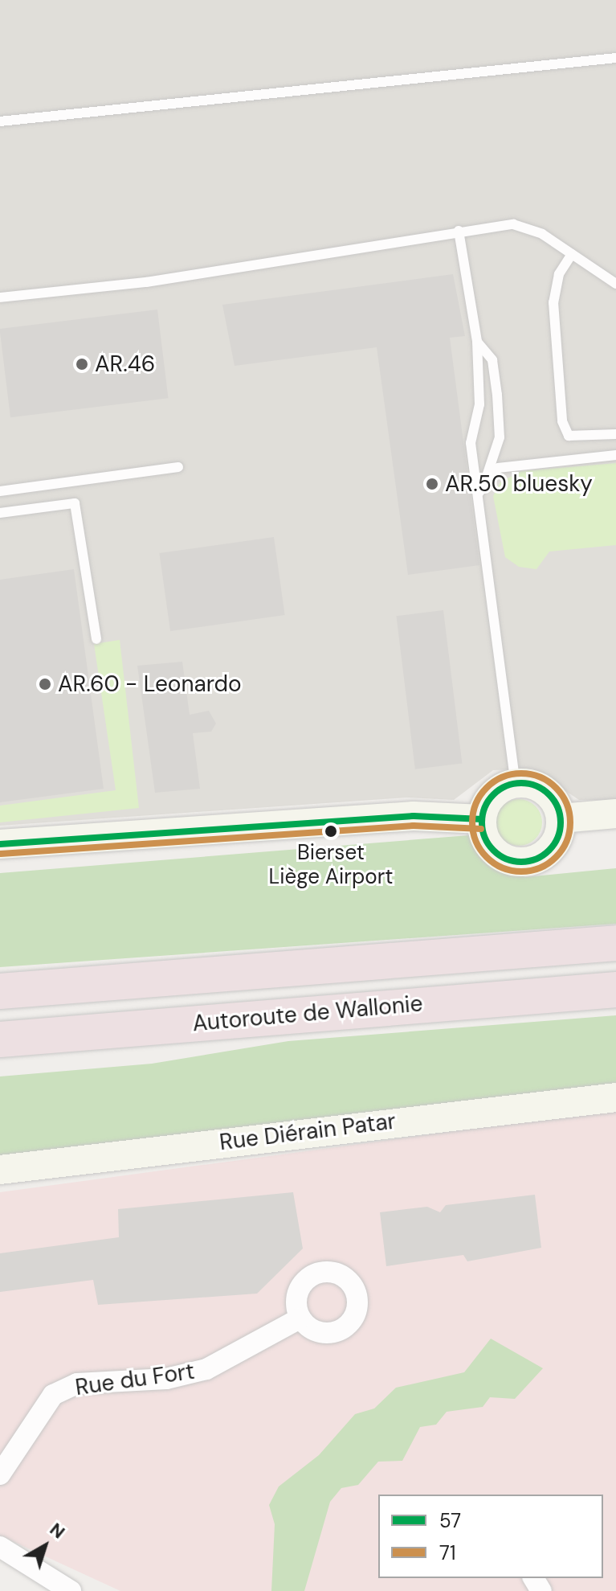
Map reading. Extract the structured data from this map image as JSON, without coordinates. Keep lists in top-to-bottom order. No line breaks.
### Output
{"streets":{"highway":["Autoroute de Wallonie"],"street":["Rue Diérain Patar","Rue du Fort"]},"places":["AR.46","AR.50 bluesky","AR.60 - Leonardo","Bierset Liège Airport"],"lines":["transit line 71","transit line 57"],"legend":["57","71"],"north":"top right"}
